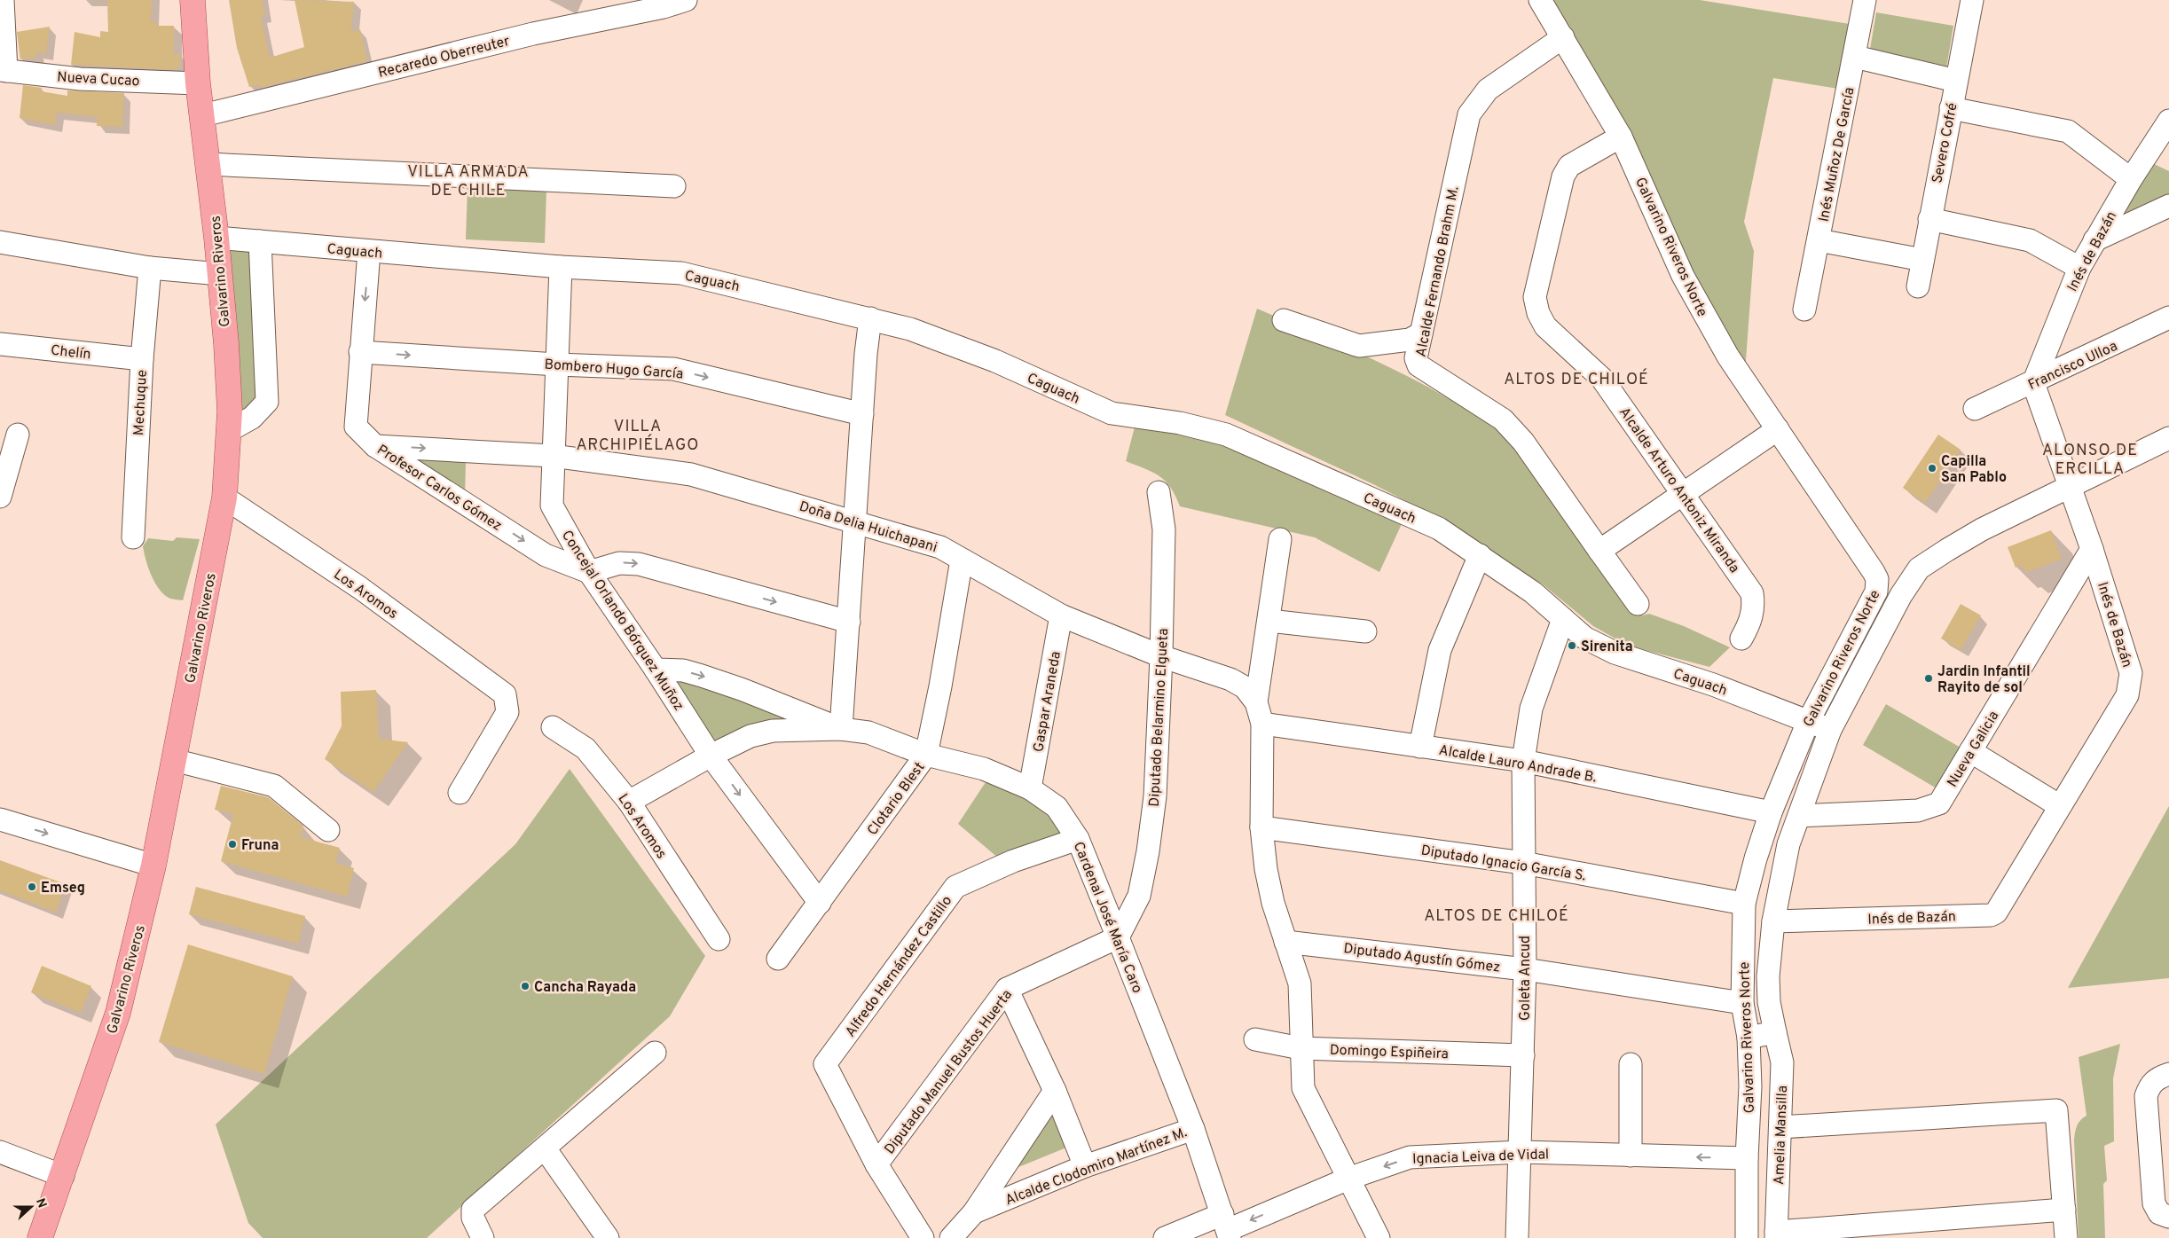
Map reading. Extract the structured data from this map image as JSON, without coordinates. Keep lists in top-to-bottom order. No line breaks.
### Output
{"streets":{"main road":["Galvarino Riveros"],"street":["Recaredo Oberreuter","Nueva Cucao","Severo Cofré","Inés Muñoz De García","Galvarino Riveros Norte","Caguach","Inés de Bazán","Alcalde Fernando Brahm M.","Chelín","Francisco Ulloa","Bombero Hugo García","Mechuque","Profesor Carlos Gómez","Alcalde Arturo Antoniz Miranda","Doña Delia Huichapani","Los Aromos","Concejal Orlando Bórquez Muñoz","Gaspar Araneda","Diputado Belarmino Elgueta","Nueva Galicia","Alcalde Lauro Andrade B.","Clotario Blest","Diputado Ignacio García S.","Cardenal José María Caro","Diputado Agustín Gómez","Alfredo Hernández Castillo","Goleta Ancud","Domingo Espiñeira","Diputado Manuel Bustos Huerta","Amelia Mansilla","Ignacia Leiva de Vidal","Alcalde Clodomiro Martínez M."]},"crossings":[["Recaredo Oberreuter","Galvarino Riveros"],["Nueva Cucao","Galvarino Riveros"],["Galvarino Riveros Norte","Caguach"],["Galvarino Riveros Norte","Alcalde Fernando Brahm M."],["Galvarino Riveros Norte","Alcalde Arturo Antoniz Miranda"],["Galvarino Riveros Norte","Alcalde Lauro Andrade B."],["Galvarino Riveros Norte","Diputado Ignacio García S."],["Galvarino Riveros Norte","Diputado Agustín Gómez"],["Galvarino Riveros Norte","Ignacia Leiva de Vidal"],["Caguach","Galvarino Riveros"],["Caguach","Profesor Carlos Gómez"],["Caguach","Concejal Orlando Bórquez Muñoz"],["Caguach","Goleta Ancud"],["Caguach","Amelia Mansilla"],["Inés de Bazán","Francisco Ulloa"],["Inés de Bazán","Nueva Galicia"],["Inés de Bazán","Amelia Mansilla"],["Galvarino Riveros","Los Aromos"],["Chelín","Mechuque"],["Bombero Hugo García","Profesor Carlos Gómez"],["Bombero Hugo García","Concejal Orlando Bórquez Muñoz"],["Profesor Carlos Gómez","Doña Delia Huichapani"],["Profesor Carlos Gómez","Concejal Orlando Bórquez Muñoz"],["Doña Delia Huichapani","Concejal Orlando Bórquez Muñoz"],["Doña Delia Huichapani","Gaspar Araneda"],["Doña Delia Huichapani","Diputado Belarmino Elgueta"],["Doña Delia Huichapani","Clotario Blest"],["Los Aromos","Cardenal José María Caro"],["Concejal Orlando Bórquez Muñoz","Clotario Blest"],["Concejal Orlando Bórquez Muñoz","Cardenal José María Caro"],["Gaspar Araneda","Cardenal José María Caro"],["Diputado Belarmino Elgueta","Cardenal José María Caro"],["Diputado Belarmino Elgueta","Diputado Manuel Bustos Huerta"],["Nueva Galicia","Amelia Mansilla"],["Alcalde Lauro Andrade B.","Goleta Ancud"],["Clotario Blest","Cardenal José María Caro"],["Diputado Ignacio García S.","Goleta Ancud"],["Cardenal José María Caro","Alfredo Hernández Castillo"],["Cardenal José María Caro","Diputado Manuel Bustos Huerta"],["Cardenal José María Caro","Ignacia Leiva de Vidal"],["Cardenal José María Caro","Alcalde Clodomiro Martínez M."],["Diputado Agustín Gómez","Goleta Ancud"],["Alfredo Hernández Castillo","Diputado Manuel Bustos Huerta"],["Goleta Ancud","Domingo Espiñeira"],["Goleta Ancud","Ignacia Leiva de Vidal"]],"one_way":["Profesor Carlos Gómez","Ignacia Leiva de Vidal"],"districts":["VILLA ARMADA DE CHILE","ALTOS DE CHILOÉ","VILLA ARCHIPIÉLAGO","ALONSO DE ERCILLA","ALTOS DE CHILOÉ"],"places":["Capilla San Pablo","Sirenita","Jardin Infantil Rayito de sol","Fruna","Emseg","Cancha Rayada"],"north":"right"}
